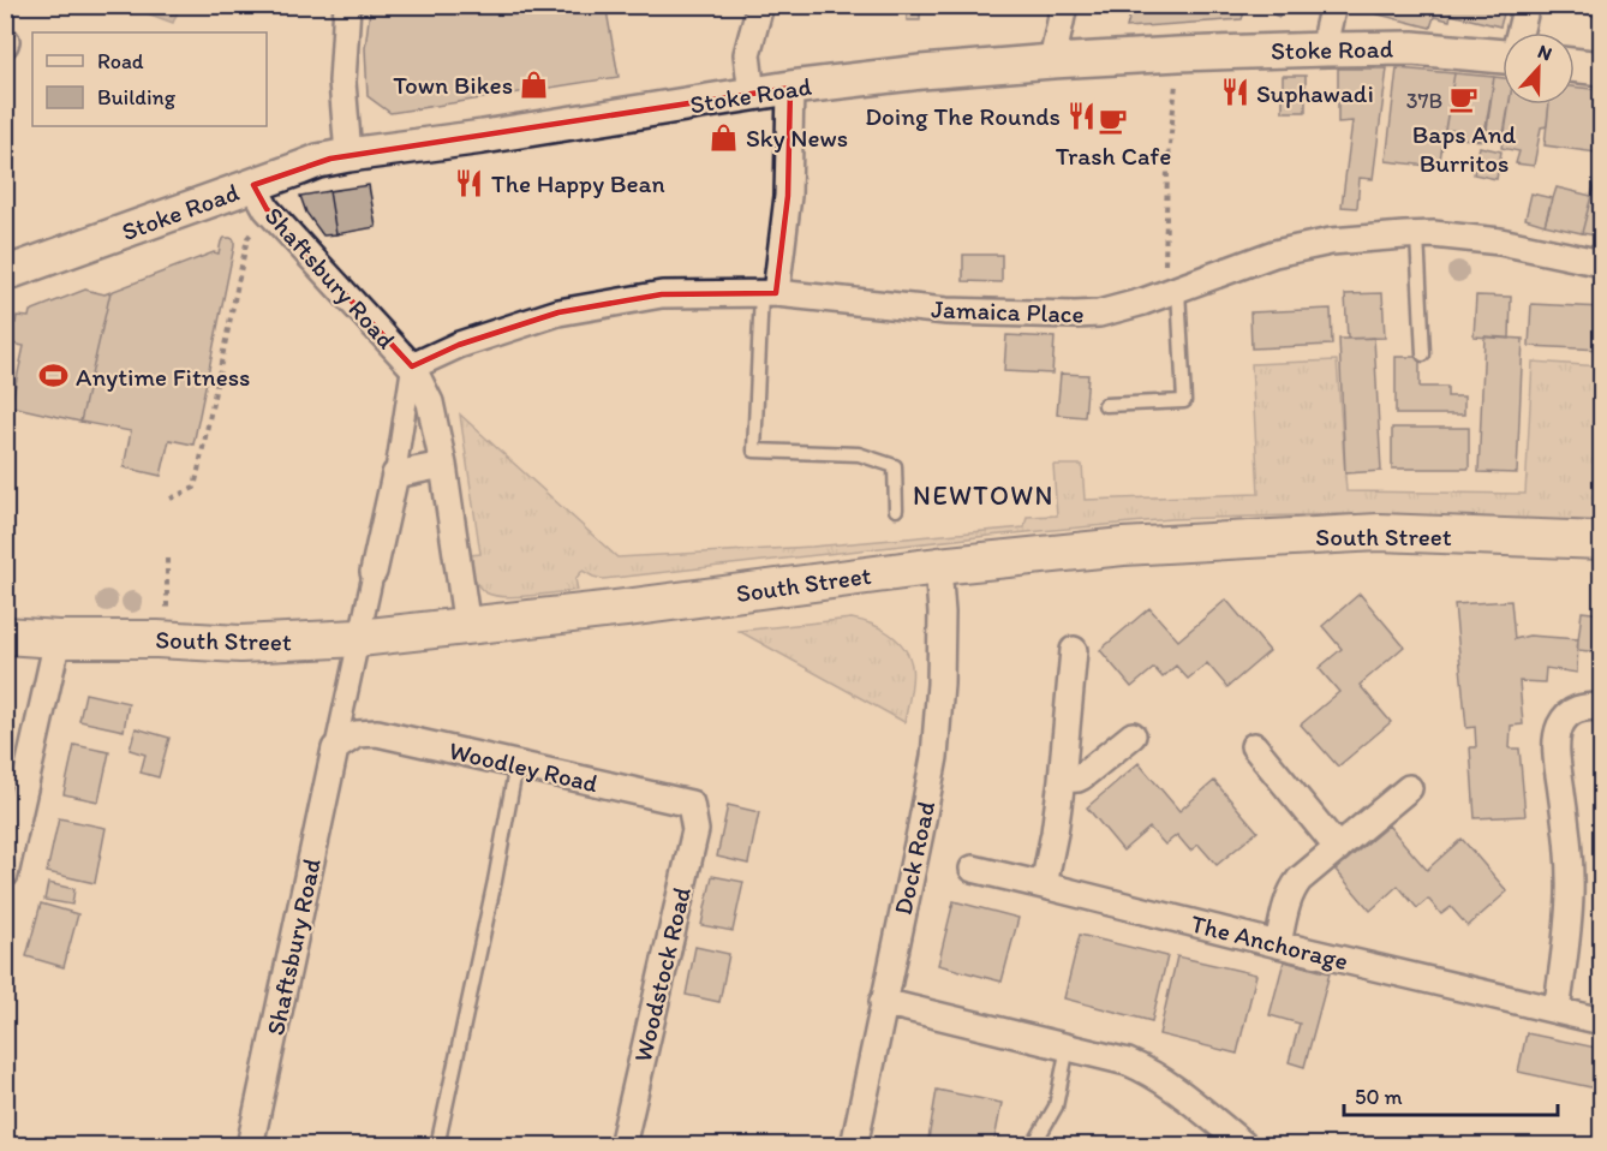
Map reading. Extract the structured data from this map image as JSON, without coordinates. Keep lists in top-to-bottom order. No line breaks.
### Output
{"streets":{"main road":["South Street"],"street":["Stoke Road","Shaftsbury Road","Jamaica Place","Woodley Road","Dock Road","The Anchorage","Woodstock Road"]},"crossings":[["Stoke Road","Shaftsbury Road"],["Shaftsbury Road","Jamaica Place"],["Shaftsbury Road","South Street"],["Shaftsbury Road","Woodley Road"],["South Street","Dock Road"],["Woodley Road","Woodstock Road"]],"districts":["NEWTOWN"],"places":{"shop":["Town Bikes","Sky News"],"restaurant":["Suphawadi","Doing The Rounds","The Happy Bean"],"cafe":["Baps And Burritos","Trash Cafe"],"sports":["Anytime Fitness"]},"house_numbers":["37B"],"legend":["Road","Building"],"scale_bar":"50 m","north":"top"}
